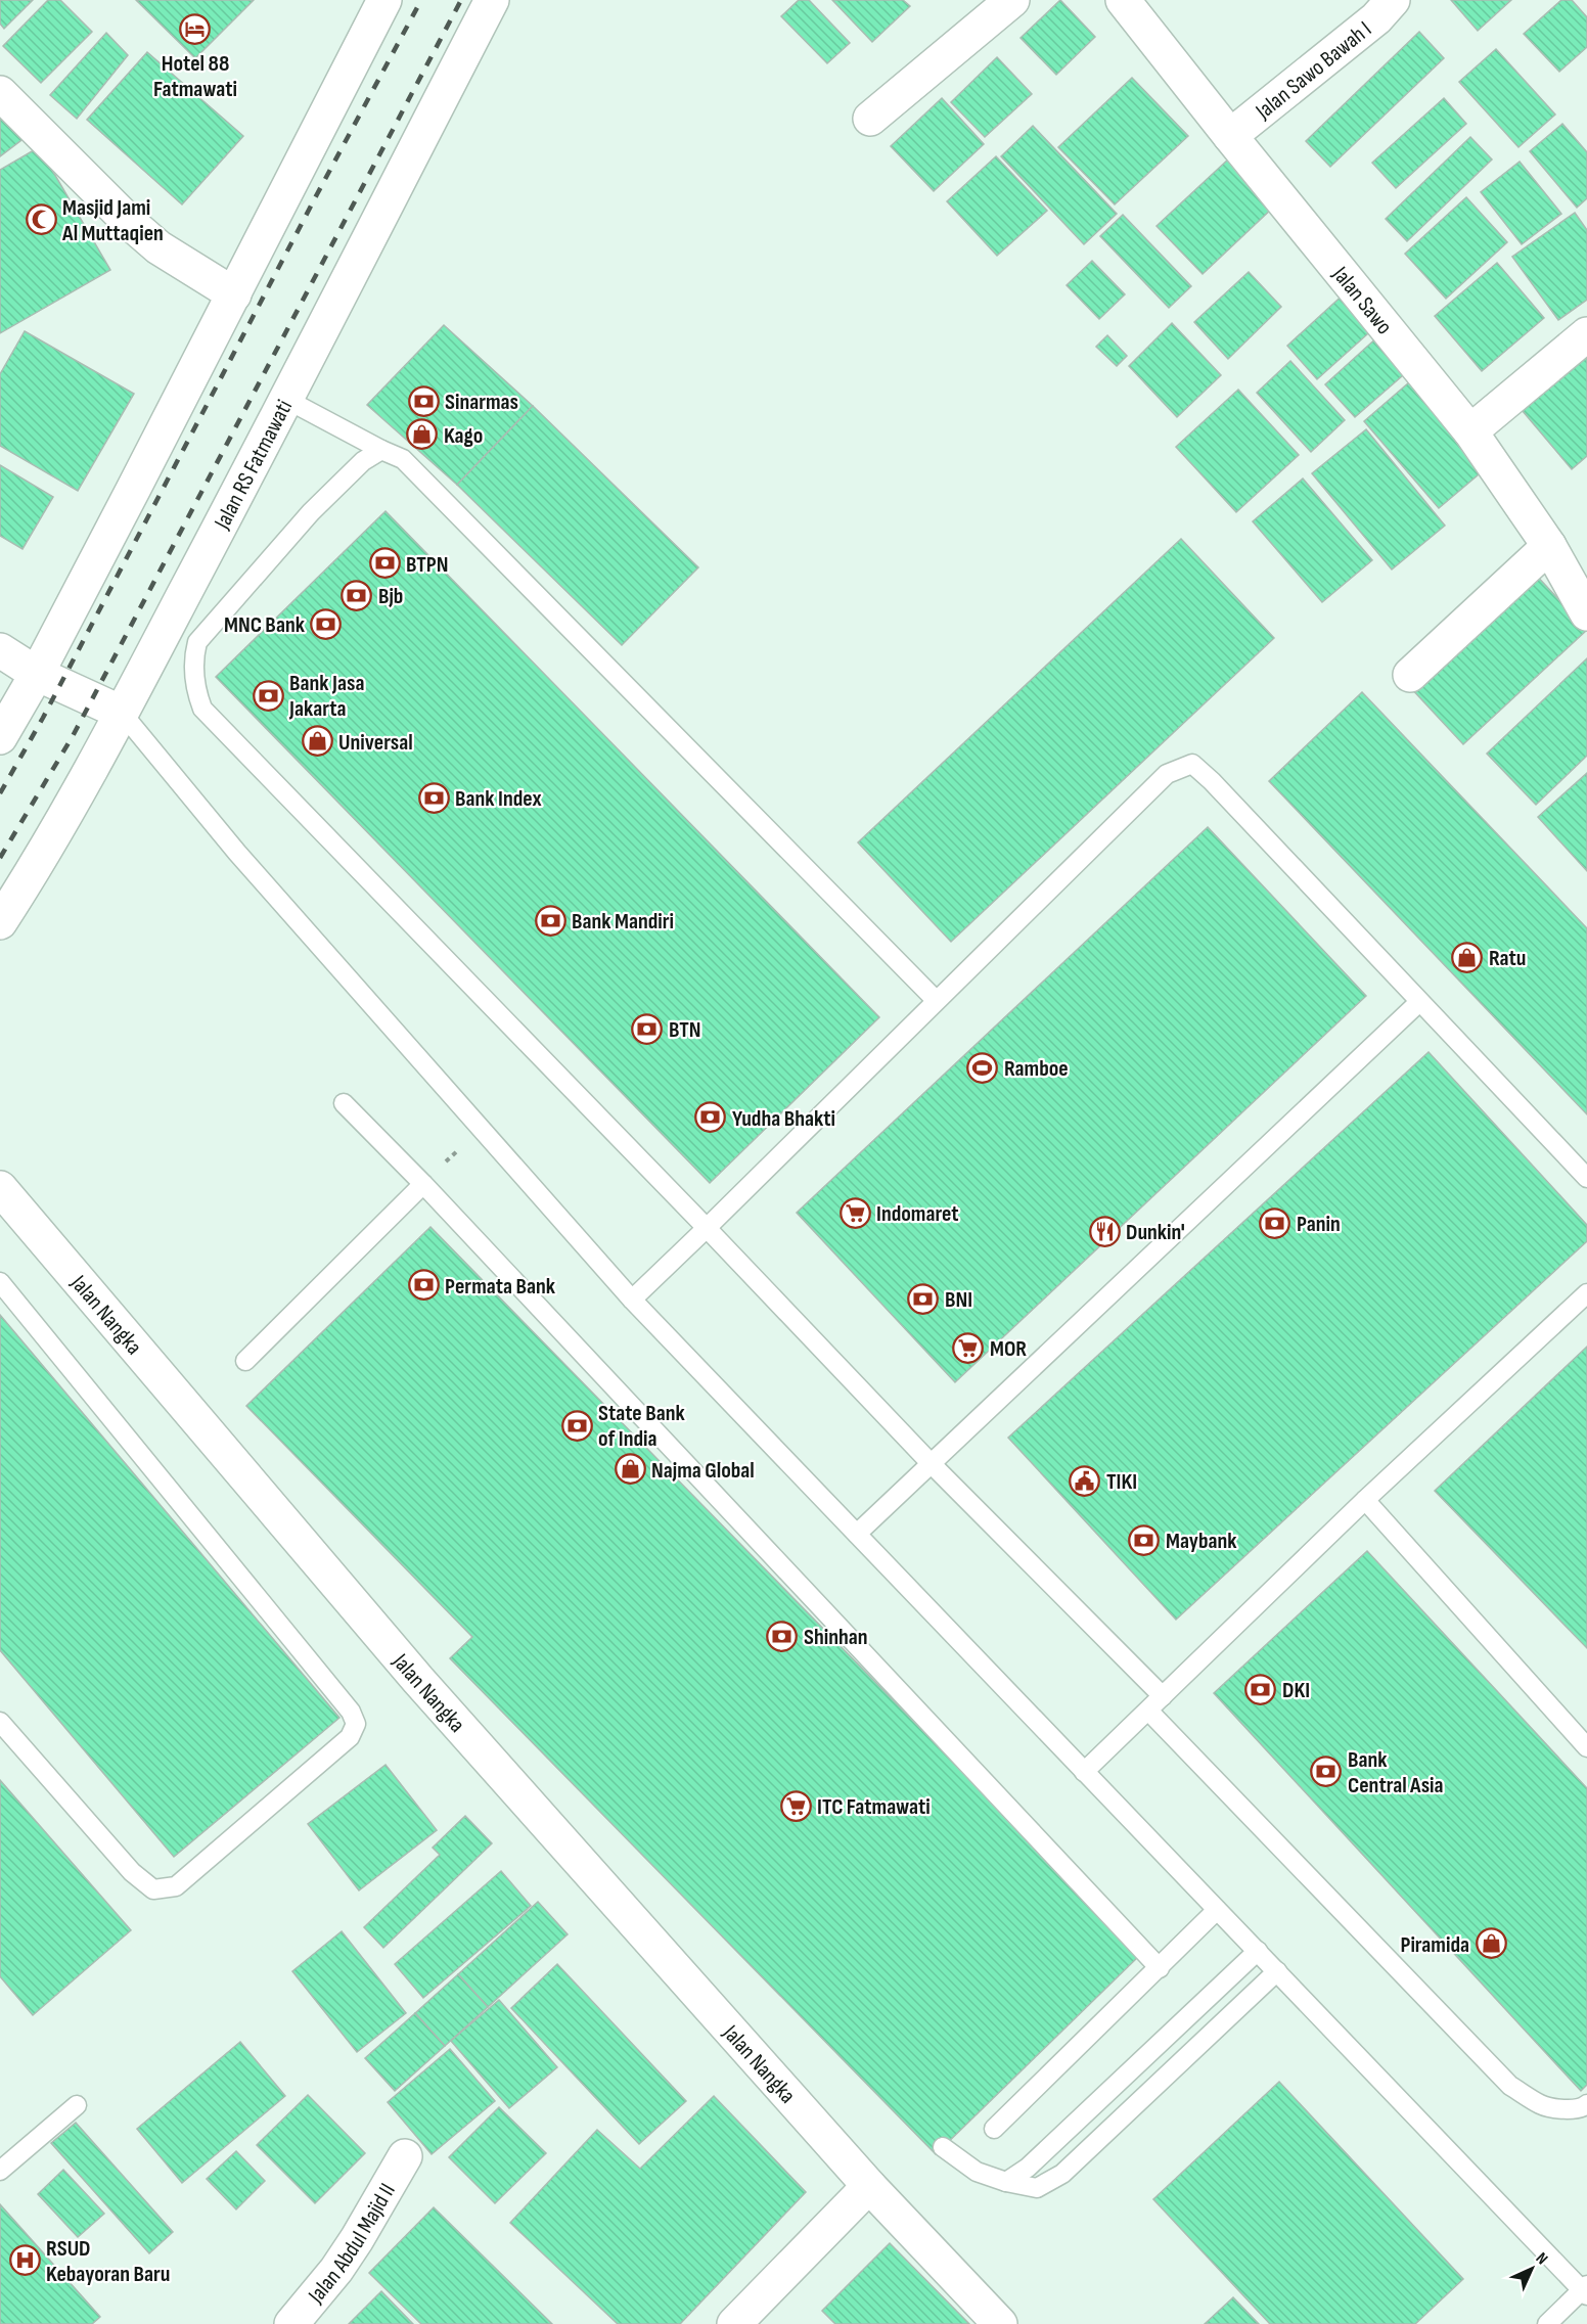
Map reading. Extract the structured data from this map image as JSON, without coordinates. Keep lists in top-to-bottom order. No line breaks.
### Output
{"streets":{"street":["Jalan Sawo Bawah I","Jalan Sawo","Jalan RS Fatmawati","Jalan Nangka","Jalan Abdul Majid II"]},"crossings":[["Jalan Sawo Bawah I","Jalan Sawo"]],"places":{"hotel":["Hotel 88 Fatmawati"],"mosque":["Masjid Jami Al Muttaqien"],"bank":["Sinarmas","BTPN","Bjb","MNC Bank","Bank Jasa Jakarta","Bank Index","Bank Mandiri","BTN","Yudha Bhakti","Panin","Permata Bank","BNI","State Bank of India","Maybank","Shinhan","DKI","Bank Central Asia"],"shop":["Kago","Universal","Ratu","Najma Global","Piramida"],"sports":["Ramboe"],"supermarket":["Indomaret","MOR","ITC Fatmawati"],"restaurant":["Dunkin'"],"public building":["TIKI"],"hospital":["RSUD Kebayoran Baru"]},"north":"top right"}
